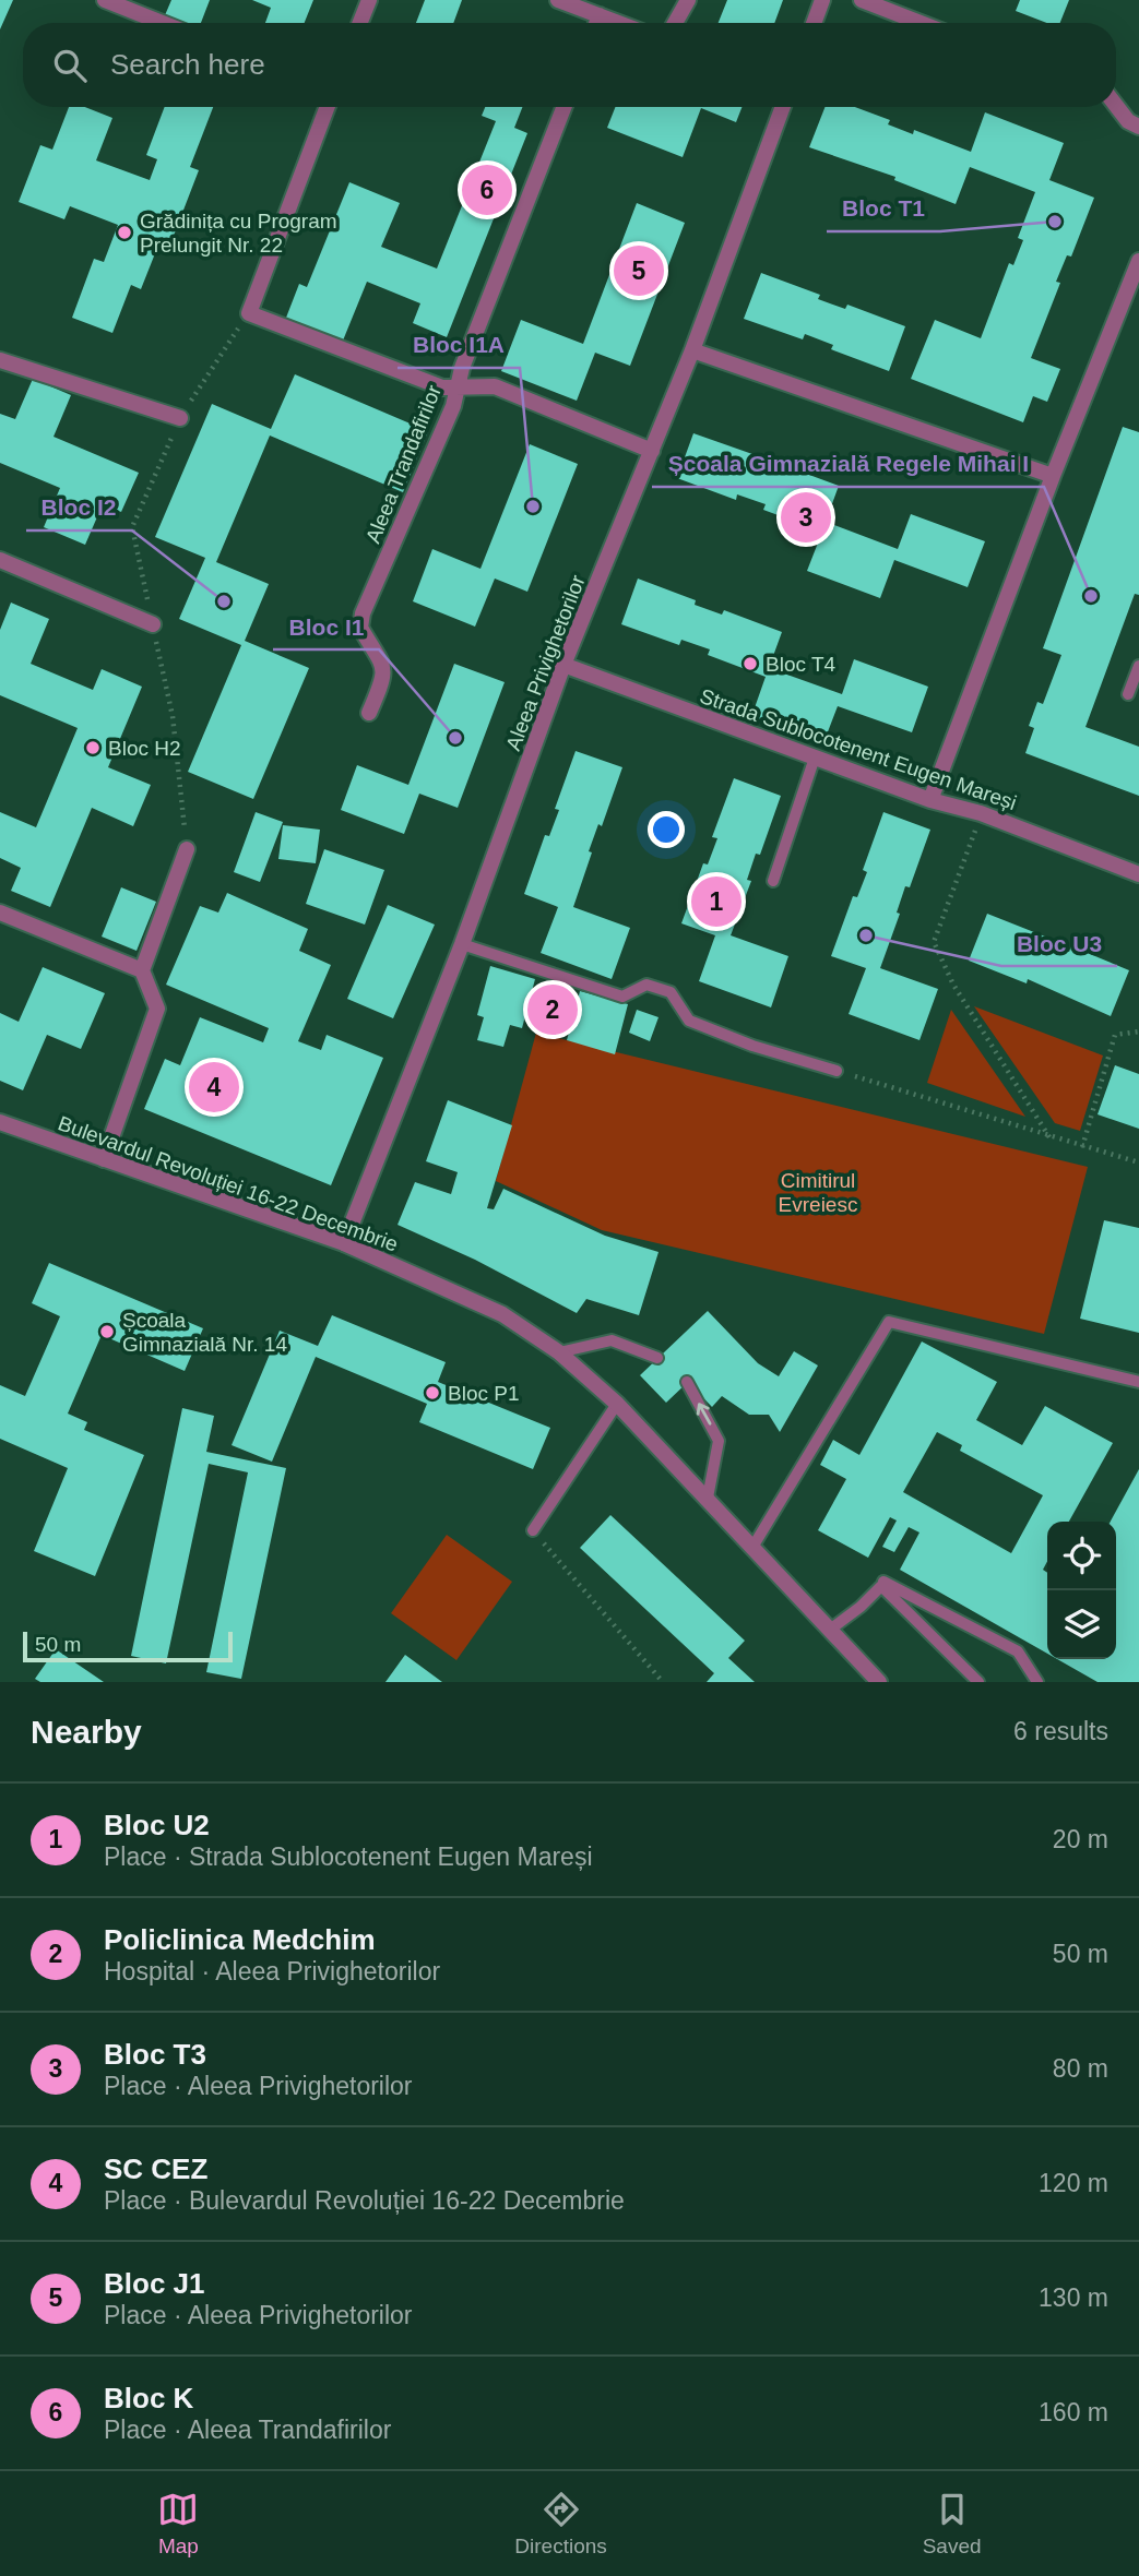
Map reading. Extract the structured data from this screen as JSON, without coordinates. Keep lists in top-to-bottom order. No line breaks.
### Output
{"streets":{"street":["Aleea Trandafirilor","Aleea Privighetorilor","Strada Sublocotenent Eugen Mareși","Bulevardul Revoluției 16-22 Decembrie"]},"crossings":[["Aleea Privighetorilor","Strada Sublocotenent Eugen Mareși"],["Aleea Privighetorilor","Bulevardul Revoluției 16-22 Decembrie"]],"parks":["Cimitirul Evreiesc"],"places":["Bloc T1","Grădinița cu Program Prelungit Nr. 22","Bloc I1A","Școala Gimnazială Regele Mihai I","Bloc I2","Bloc T4","Bloc I1","Bloc H2","Bloc U3","Școala Gimnazială Nr. 14","Bloc P1"],"scale_bar":"50 m","page":{"search":"Search here","pins":["6","5","3","1","2","4"],"scale":"50 m","heading":["Nearby","6 results"],"list":[{"mark":"1","name":"Bloc U2","note":"Place · Strada Sublocotenent Eugen Mareși","value":"20 m"},{"mark":"2","name":"Policlinica Medchim","note":"Hospital · Aleea Privighetorilor","value":"50 m"},{"mark":"3","name":"Bloc T3","note":"Place · Aleea Privighetorilor","value":"80 m"},{"mark":"4","name":"SC CEZ","note":"Place · Bulevardul Revoluției 16-22 Decembrie","value":"120 m"},{"mark":"5","name":"Bloc J1","note":"Place · Aleea Privighetorilor","value":"130 m"},{"mark":"6","name":"Bloc K","note":"Place · Aleea Trandafirilor","value":"160 m"}],"nav":["Map","Directions","Saved"]}}
